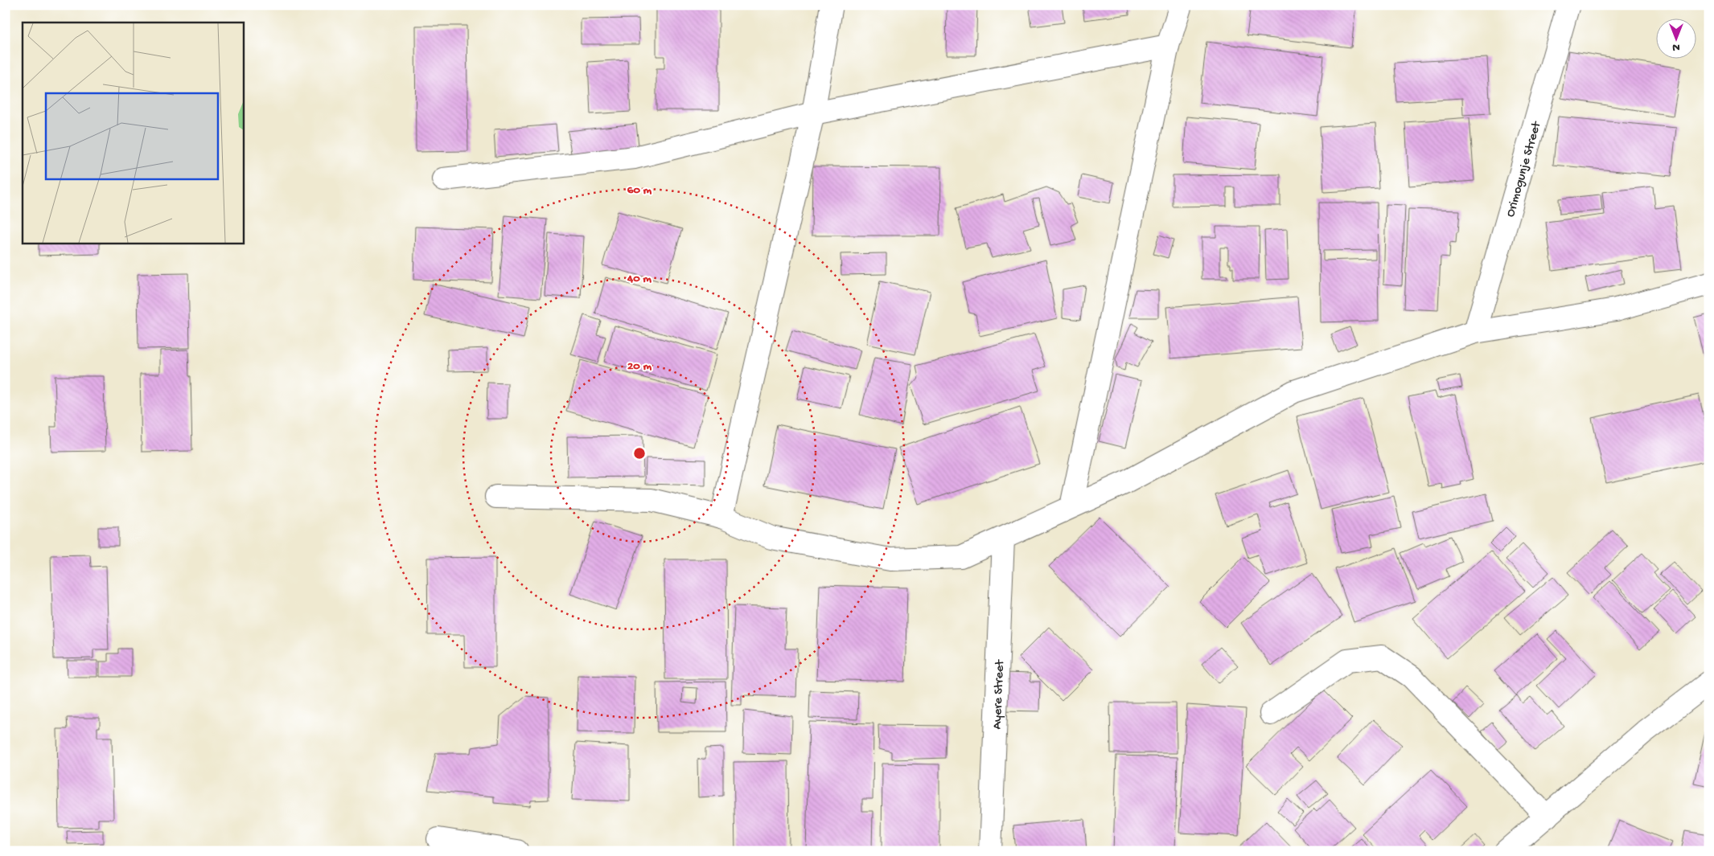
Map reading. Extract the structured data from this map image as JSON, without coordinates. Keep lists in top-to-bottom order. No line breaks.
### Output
{"streets":{"street":["Orimogunje Street","Ayere Street"]},"north":"bottom","rings":["60 m","40 m","20 m"]}
